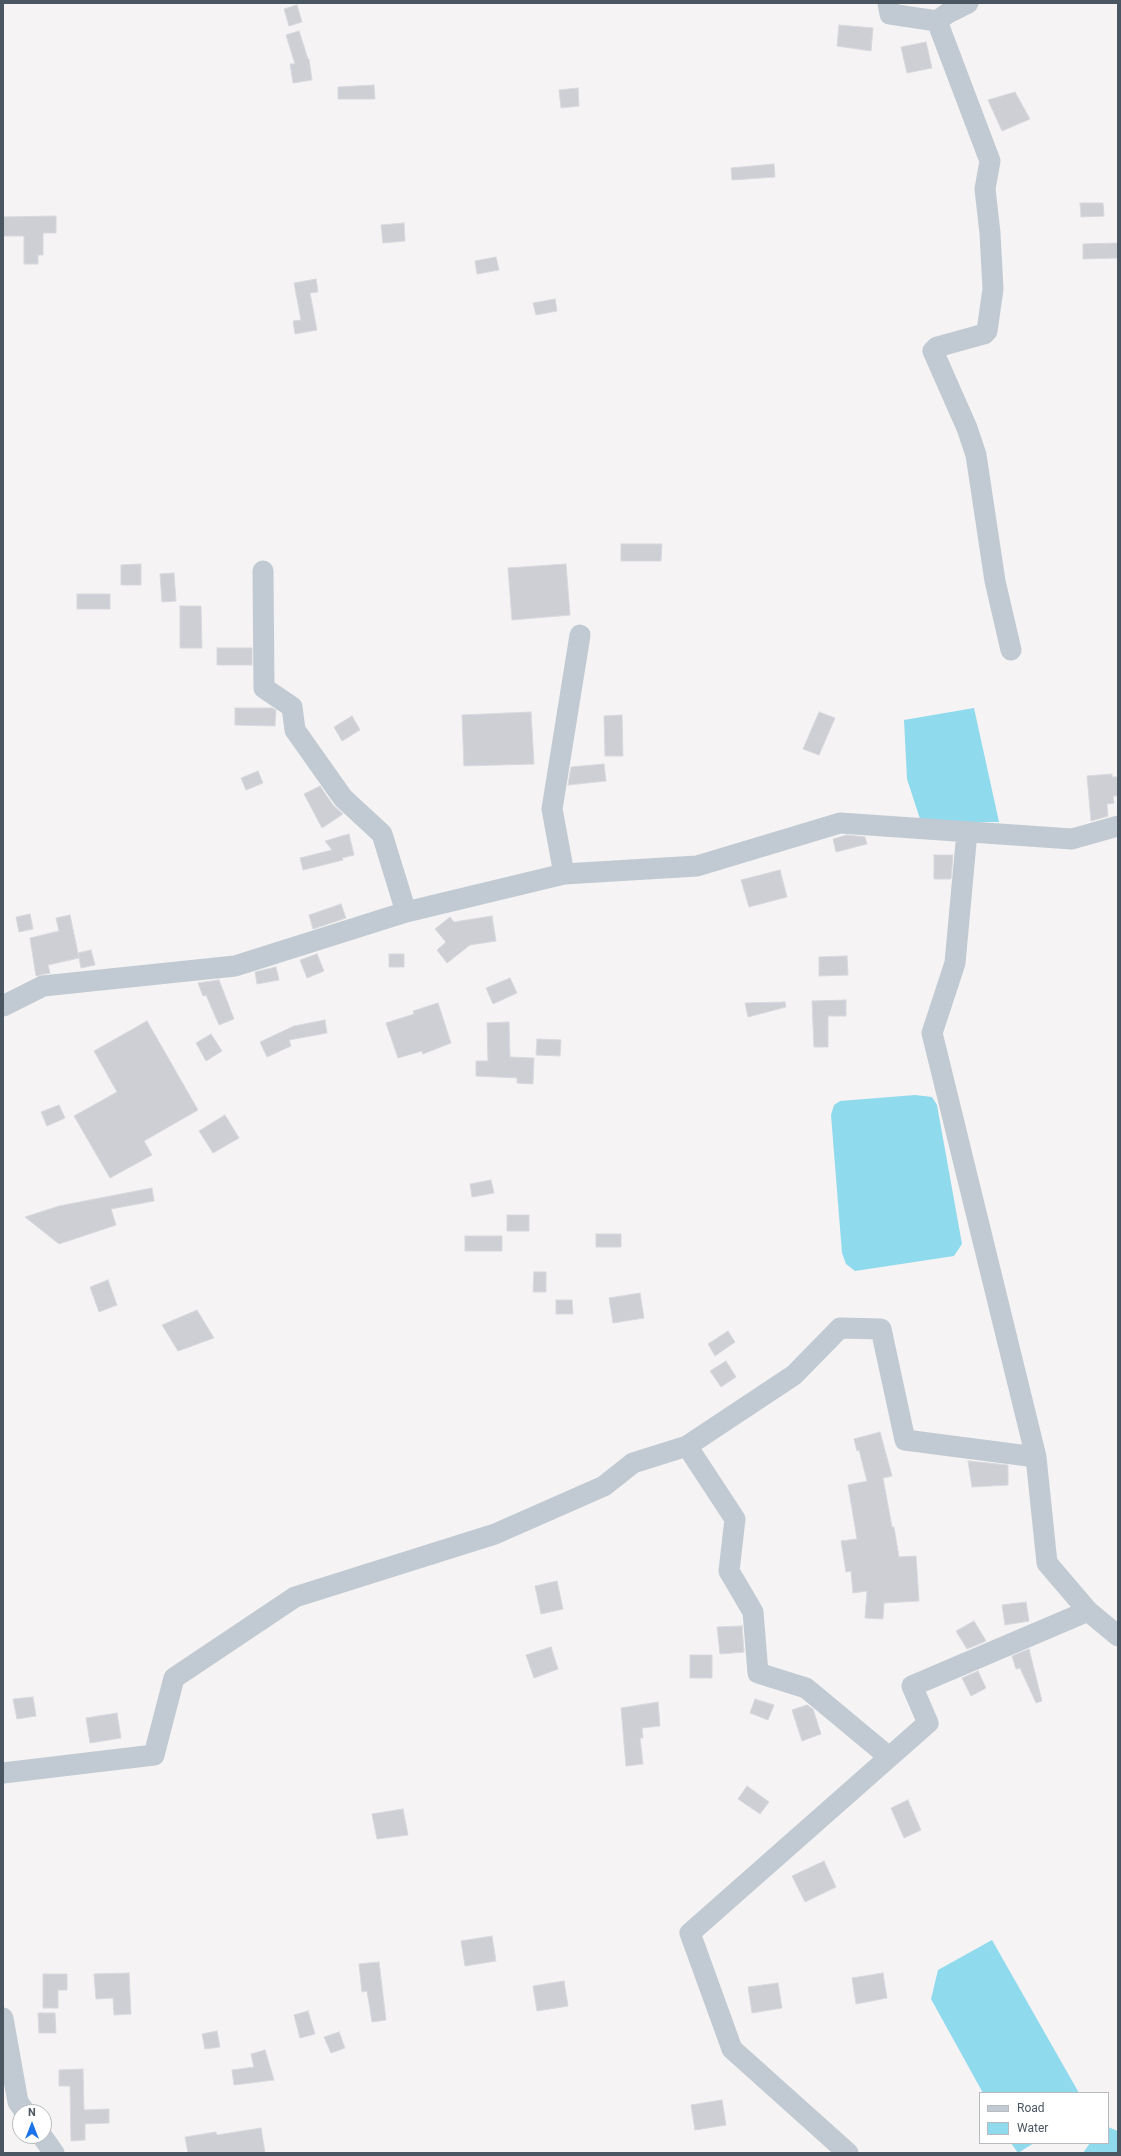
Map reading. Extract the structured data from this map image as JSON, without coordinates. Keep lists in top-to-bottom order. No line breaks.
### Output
{"legend":["Road","Water"],"north":"top"}
